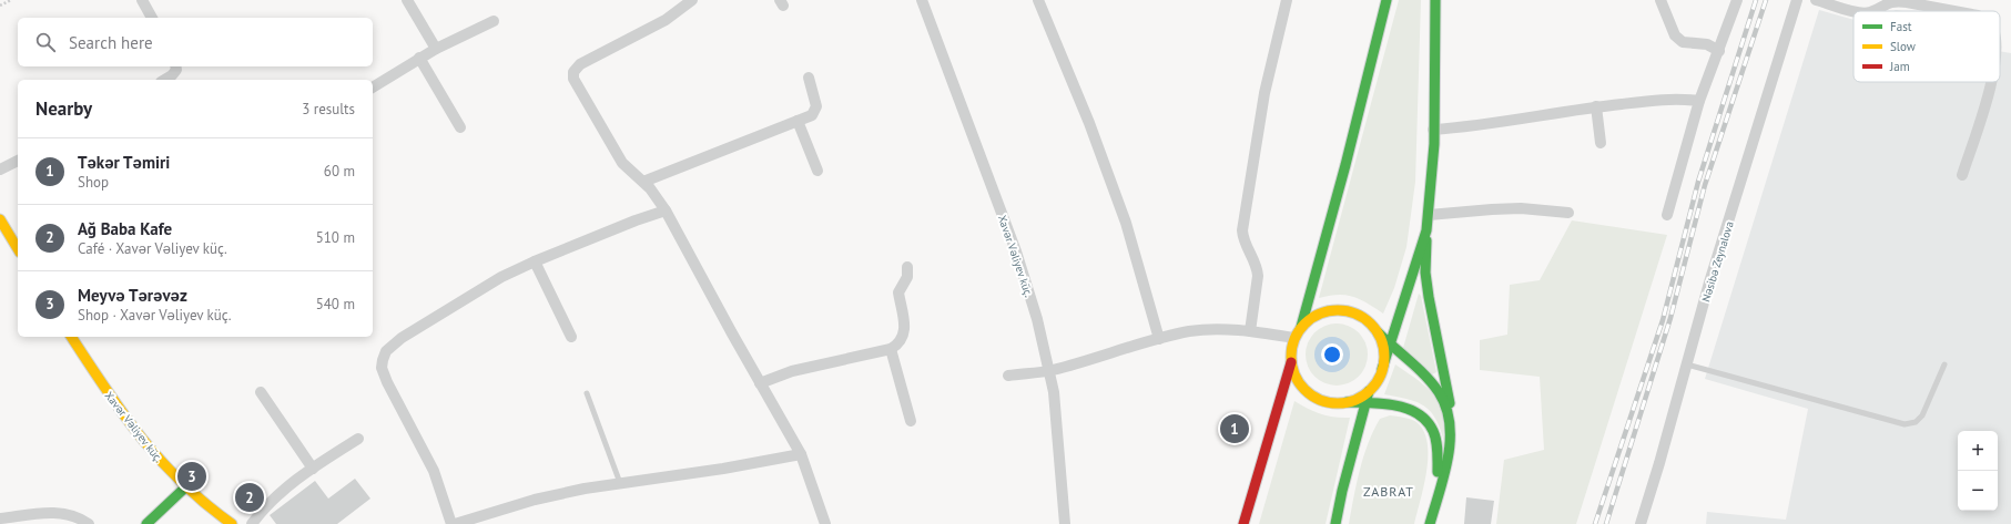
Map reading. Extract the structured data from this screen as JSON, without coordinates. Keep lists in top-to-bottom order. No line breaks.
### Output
{"streets":{"main road":["Xavər Vəliyev küç."],"street":["Nəsibə Zeynalova"]},"districts":["ZABRAT"],"legend":["Fast","Slow","Jam"],"page":{"search":"Search here","heading":["Nearby","3 results"],"list":[{"mark":"1","name":"Təkər Təmiri","note":"Shop","value":"60 m"},{"mark":"2","name":"Ağ Baba Kafe","note":"Café · Xavər Vəliyev küç.","value":"510 m"},{"mark":"3","name":"Meyvə Tərəvəz","note":"Shop · Xavər Vəliyev küç.","value":"540 m"}],"pins":["1","3","2"],"map_buttons":["+","−"]}}
